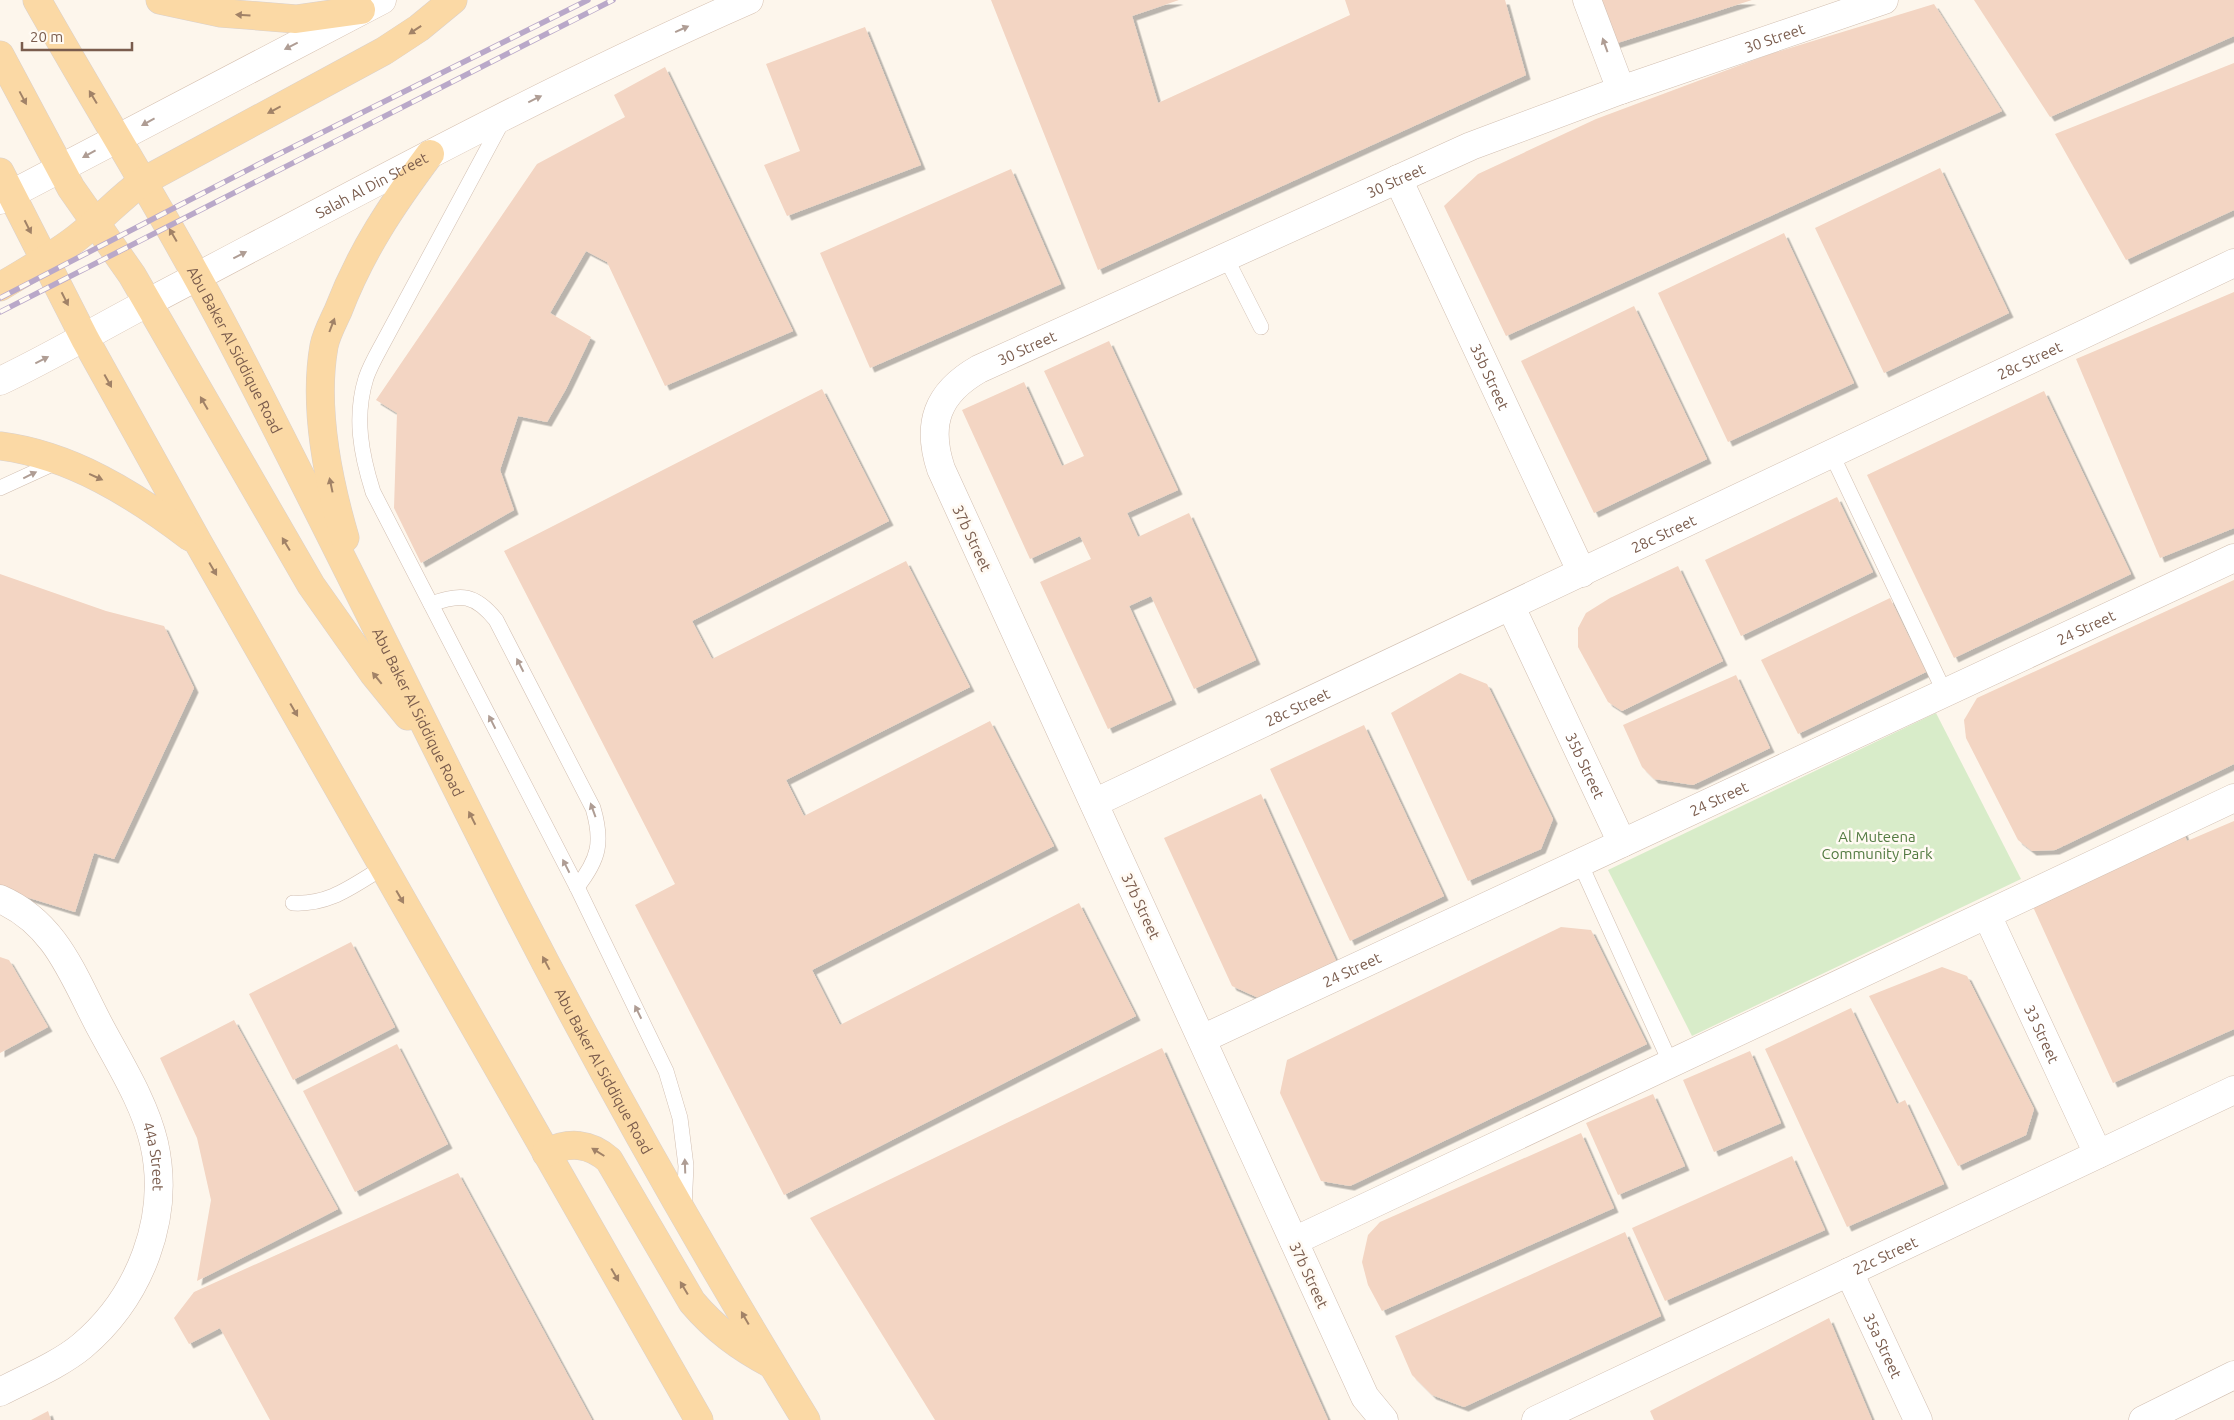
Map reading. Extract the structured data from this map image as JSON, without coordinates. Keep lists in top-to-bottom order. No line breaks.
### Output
{"streets":{"main road":["Abu Baker Al Siddique Road"],"street":["30 Street","Salah Al Din Street","28c Street","35b Street","37b Street","24 Street","33 Street","44a Street","22c Street","35a Street"]},"crossings":[["30 Street","35b Street"],["30 Street","37b Street"],["Salah Al Din Street","Abu Baker Al Siddique Road"],["28c Street","35b Street"],["28c Street","37b Street"],["35b Street","24 Street"],["37b Street","24 Street"],["33 Street","22c Street"],["22c Street","35a Street"]],"parks":["Al Muteena Community Park"],"scale_bar":"20 m"}
